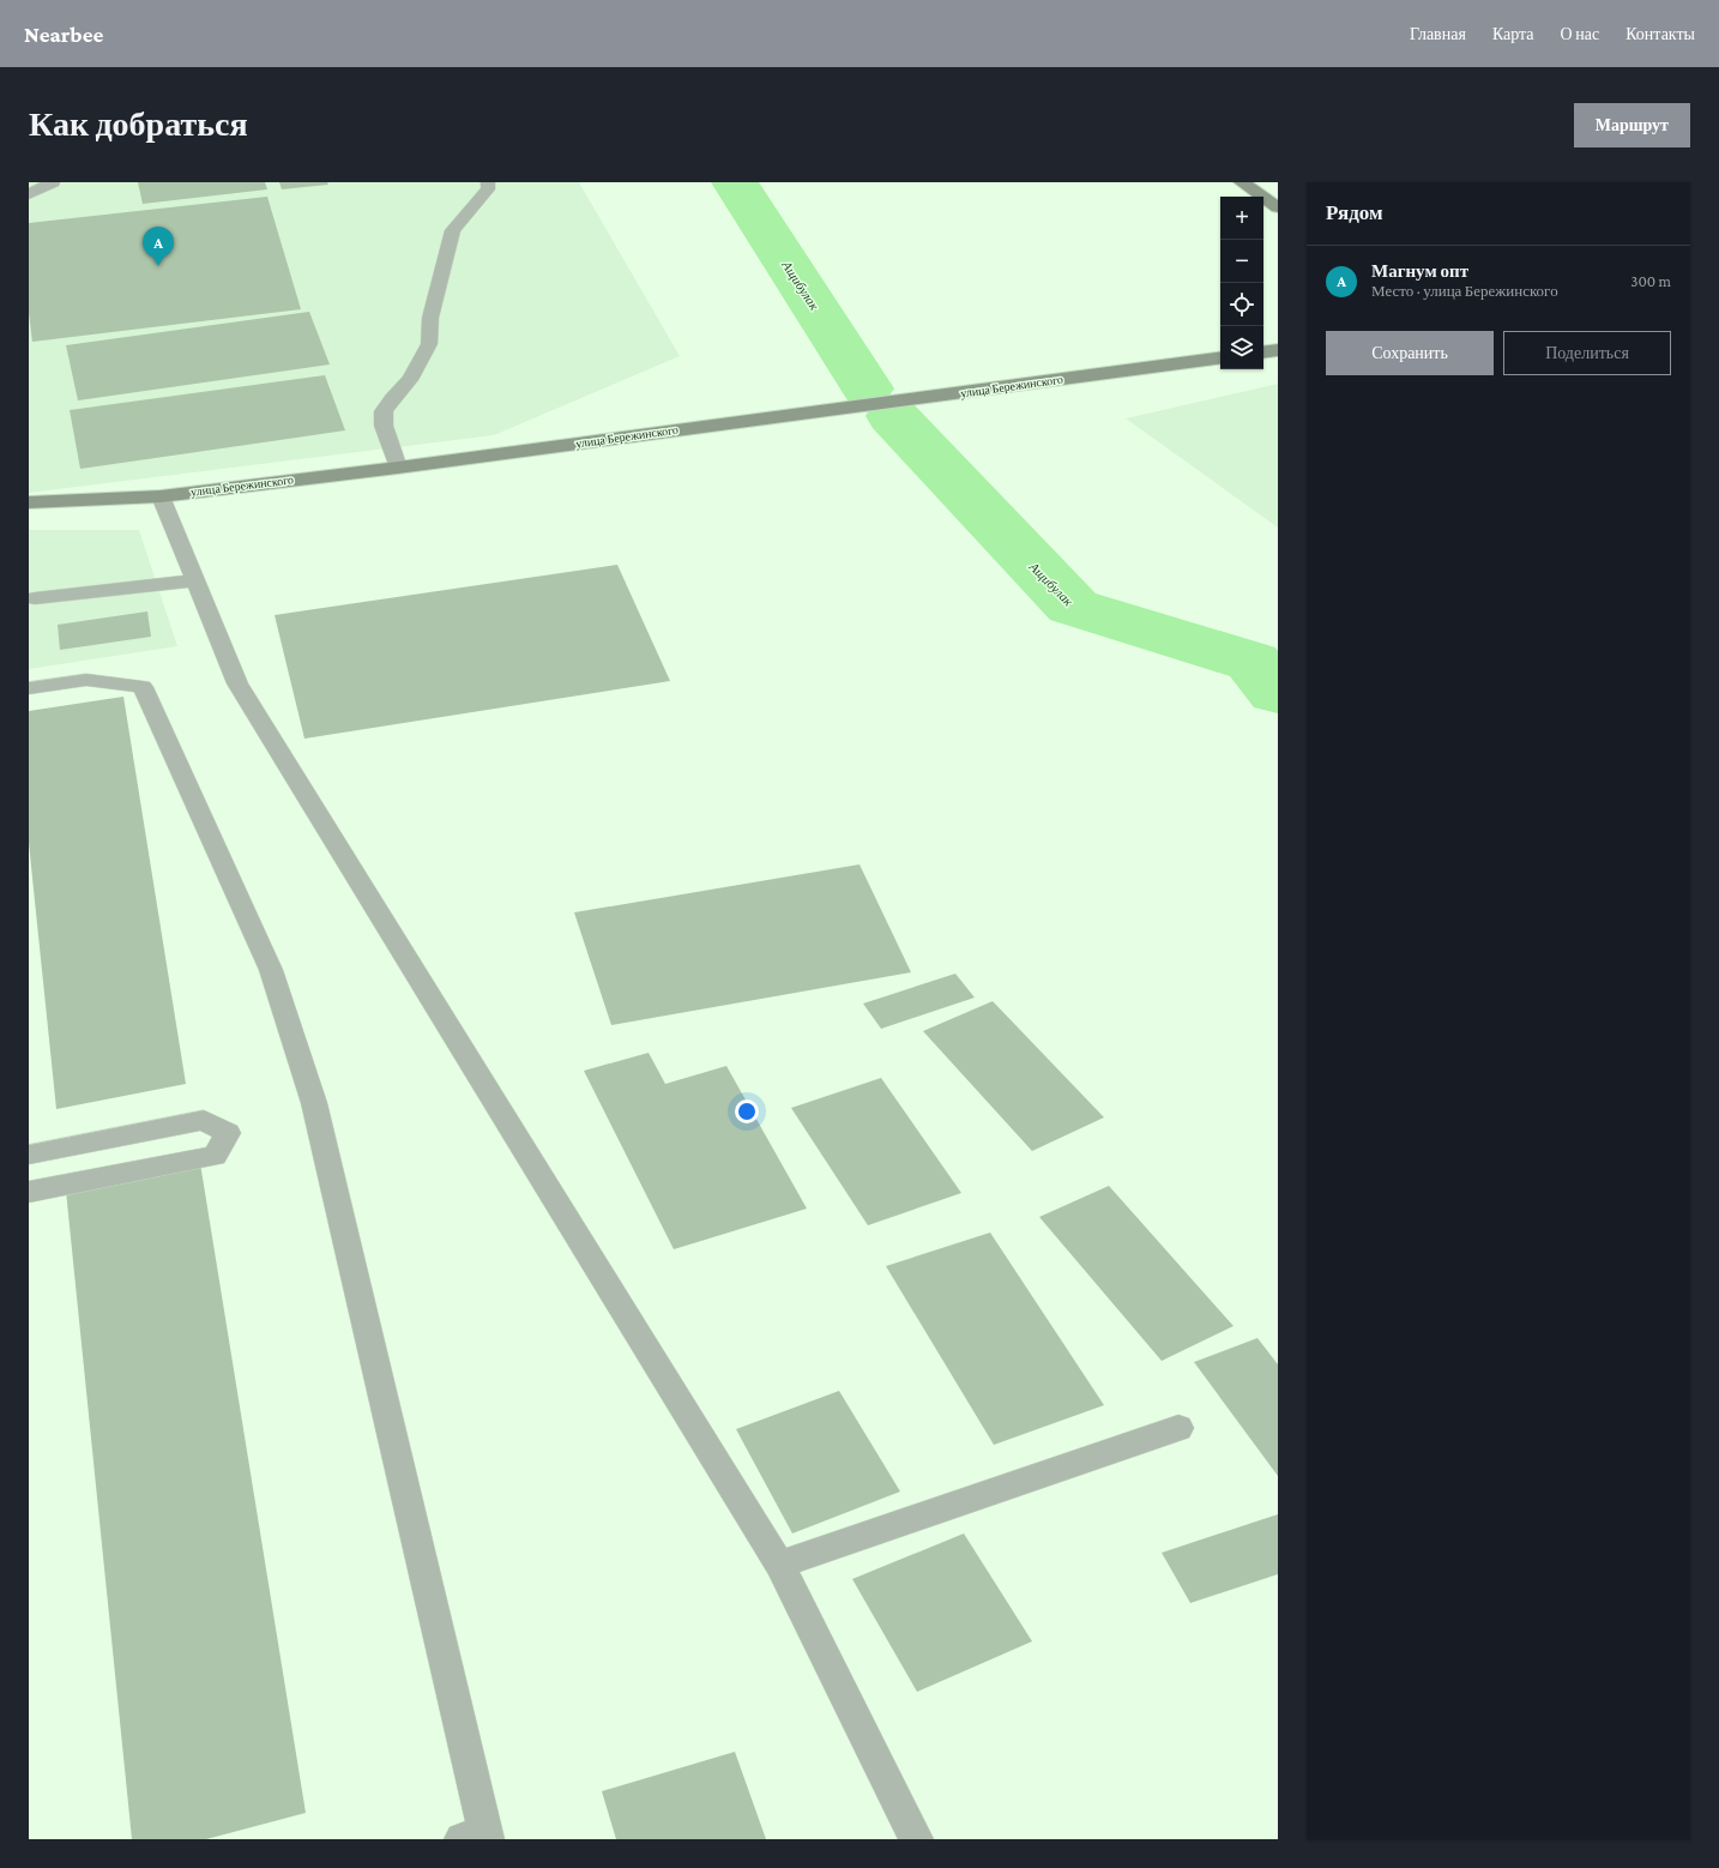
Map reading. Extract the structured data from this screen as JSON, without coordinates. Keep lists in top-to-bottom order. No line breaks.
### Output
{"streets":{"main road":["улица Бережинского"]},"water":["Ащибулак"],"page":{"header":"Nearbee","nav":["Главная","Карта","О нас","Контакты"],"buttons":["Маршрут",["Сохранить","Поделиться"]],"title":"Как добраться","heading":"Рядом","map_buttons":["+","−"],"pins":"A","list":[{"mark":"A","name":"Магнум опт","note":"Место · улица Бережинского","value":"300 m"}]}}
